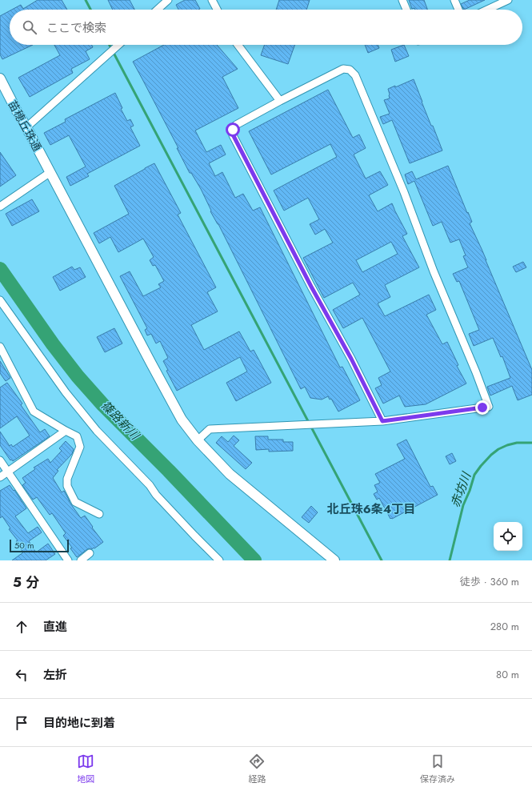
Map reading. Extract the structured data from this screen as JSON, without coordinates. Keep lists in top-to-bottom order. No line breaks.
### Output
{"streets":{"street":["苗穂丘珠通"]},"districts":["北丘珠6条4丁目"],"water":["篠路新川","赤坊川"],"scale_bar":"50 m","page":{"search":"ここで検索","scale":"50 m","heading":["5 分","徒歩 · 360 m"],"list":[["直進","280 m"],["左折","80 m"],"目的地に到着"],"nav":["地図","経路","保存済み"]}}
